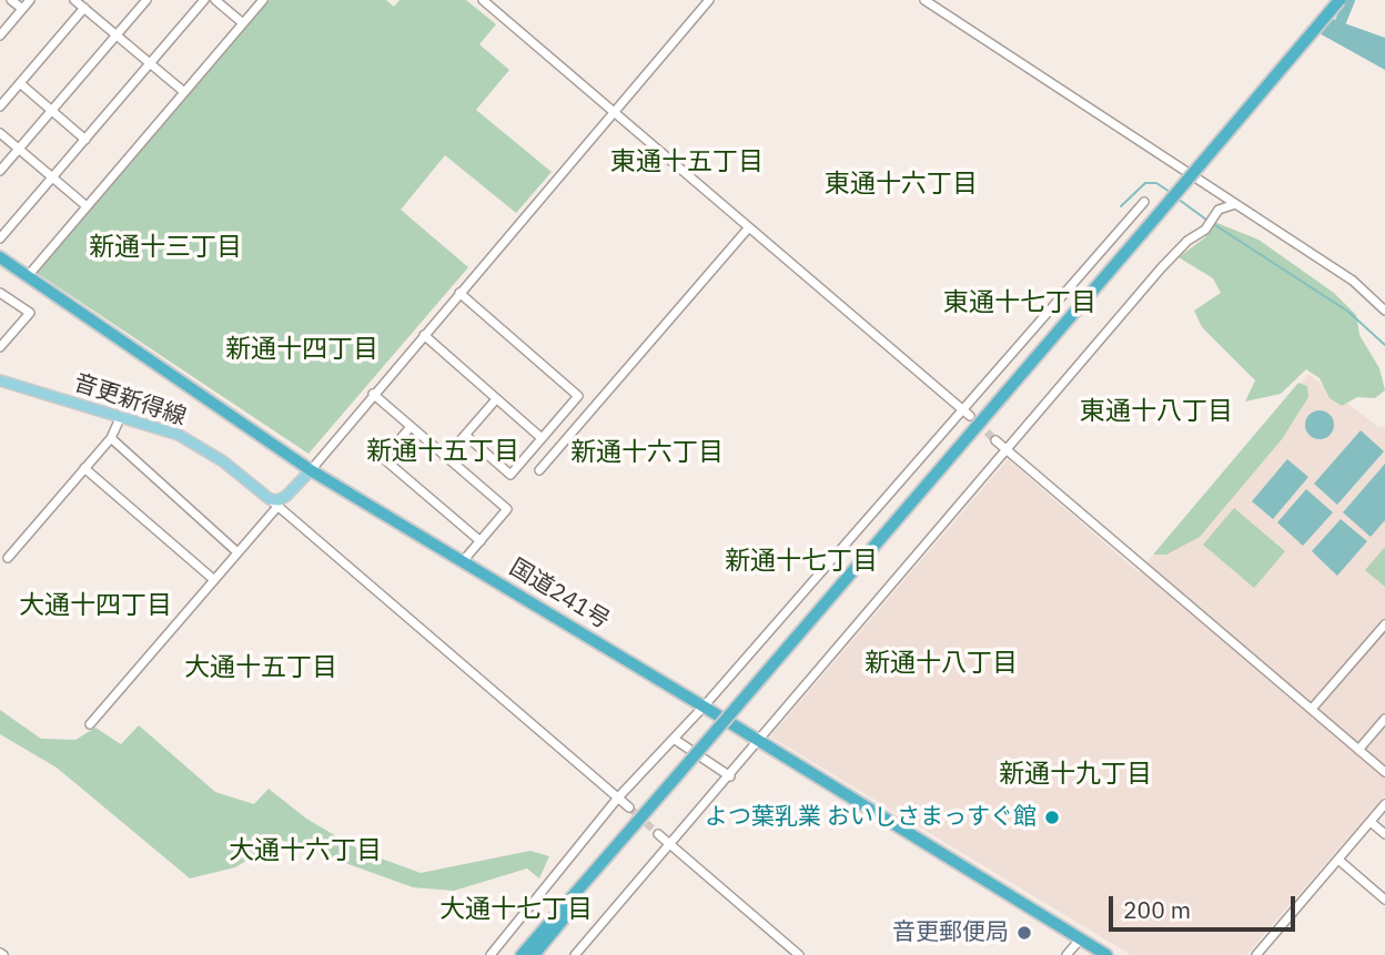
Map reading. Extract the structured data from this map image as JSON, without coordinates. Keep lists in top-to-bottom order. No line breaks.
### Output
{"streets":{"highway":["国道241号"],"main road":["音更新得線"]},"districts":["東通十五丁目","東通十六丁目","新通十三丁目","東通十七丁目","新通十四丁目","東通十八丁目","新通十五丁目","新通十六丁目","新通十七丁目","大通十四丁目","新通十八丁目","大通十五丁目","新通十九丁目","大通十六丁目","大通十七丁目"],"places":["よつ葉乳業 おいしさまっすぐ館","音更郵便局"],"scale_bar":"200 m"}
